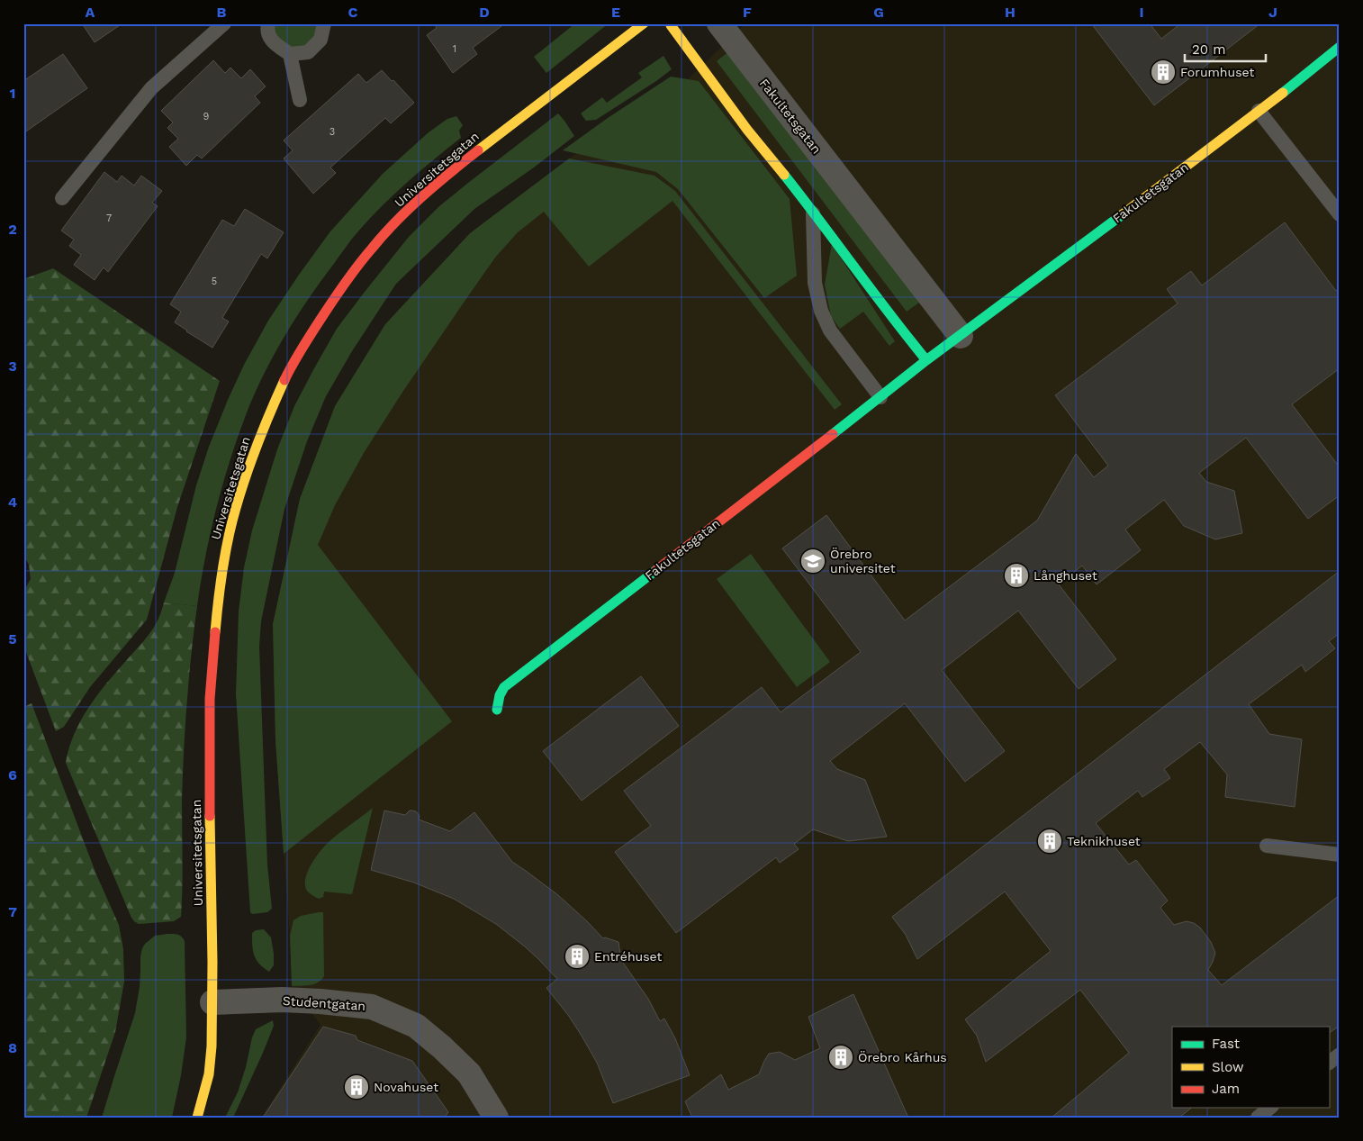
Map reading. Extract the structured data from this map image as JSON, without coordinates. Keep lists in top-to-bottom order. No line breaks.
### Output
{"streets":{"street":["Fakultetsgatan","Universitetsgatan","Studentgatan"]},"crossings":[["Universitetsgatan","Studentgatan"]],"places":{"building":["Forumhuset","Långhuset","Teknikhuset","Entréhuset","Örebro Kårhus","Novahuset"],"school or university":["Örebro universitet"]},"house_numbers":["1","9","3","7","5"],"legend":["Fast","Slow","Jam"],"scale_bar":"20 m","grid":{"columns":["A","B","C","D","E","F","G","H","I","J"],"rows":["1","2","3","4","5","6","7","8"]}}
